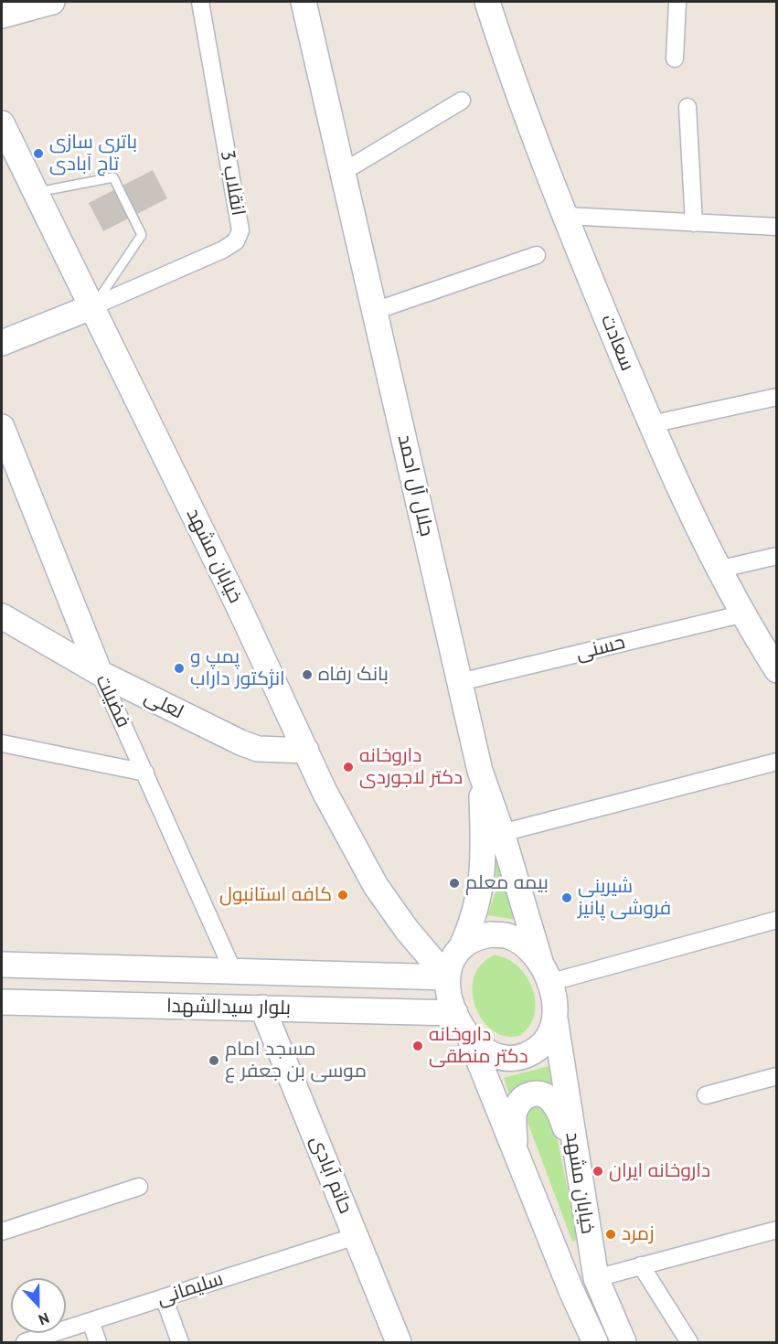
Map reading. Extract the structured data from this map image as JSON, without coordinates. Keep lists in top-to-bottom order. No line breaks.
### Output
{"streets":{"main road":["سعادت","جلال آل احمد","خیابان مشهد","فضیلت","لعلی","بلوار سیدالشهدا","حاتم آبادی"],"street":["انقلاب 3","حسنی","سلیمانی"]},"crossings":[["انقلاب 3","خیابان مشهد"],["سعادت","حسنی"],["جلال آل احمد","خیابان مشهد"],["جلال آل احمد","حسنی"],["جلال آل احمد","بلوار سیدالشهدا"],["خیابان مشهد","لعلی"],["خیابان مشهد","بلوار سیدالشهدا"],["فضیلت","لعلی"],["فضیلت","بلوار سیدالشهدا"],["بلوار سیدالشهدا","حاتم آبادی"],["حاتم آبادی","سلیمانی"]],"places":["باتری سازی تاج آبادی","پمپ و انژکتور داراب","بانک رفاه","داروخانه دکتر لاجوردی","بیمه معلم","کافه استانبول","شیرینی فروشی پانیز","داروخانه دکتر منطقی","مسجد امام موسی بن جعفر ع","داروخانه ایران","زمرد"],"north":"bottom"}
